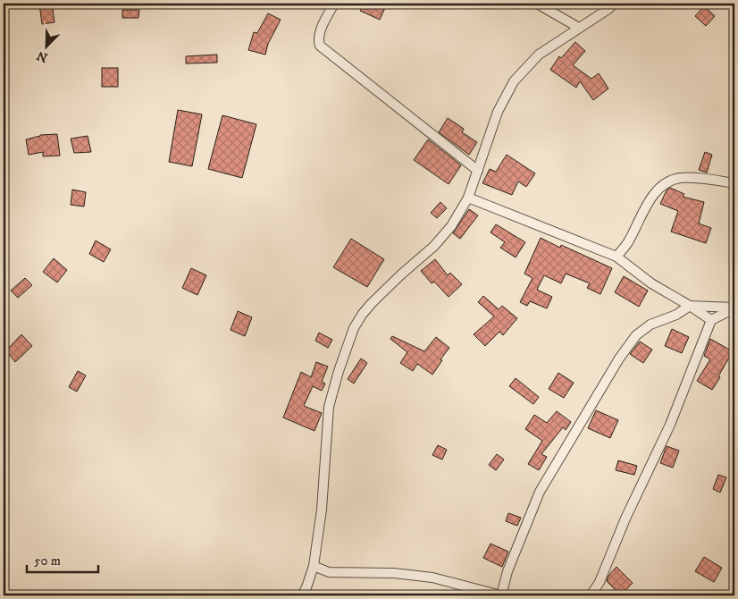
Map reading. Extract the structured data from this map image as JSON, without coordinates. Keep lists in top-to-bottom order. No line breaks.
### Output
{"scale_bar":"50 m","north":"bottom left"}
